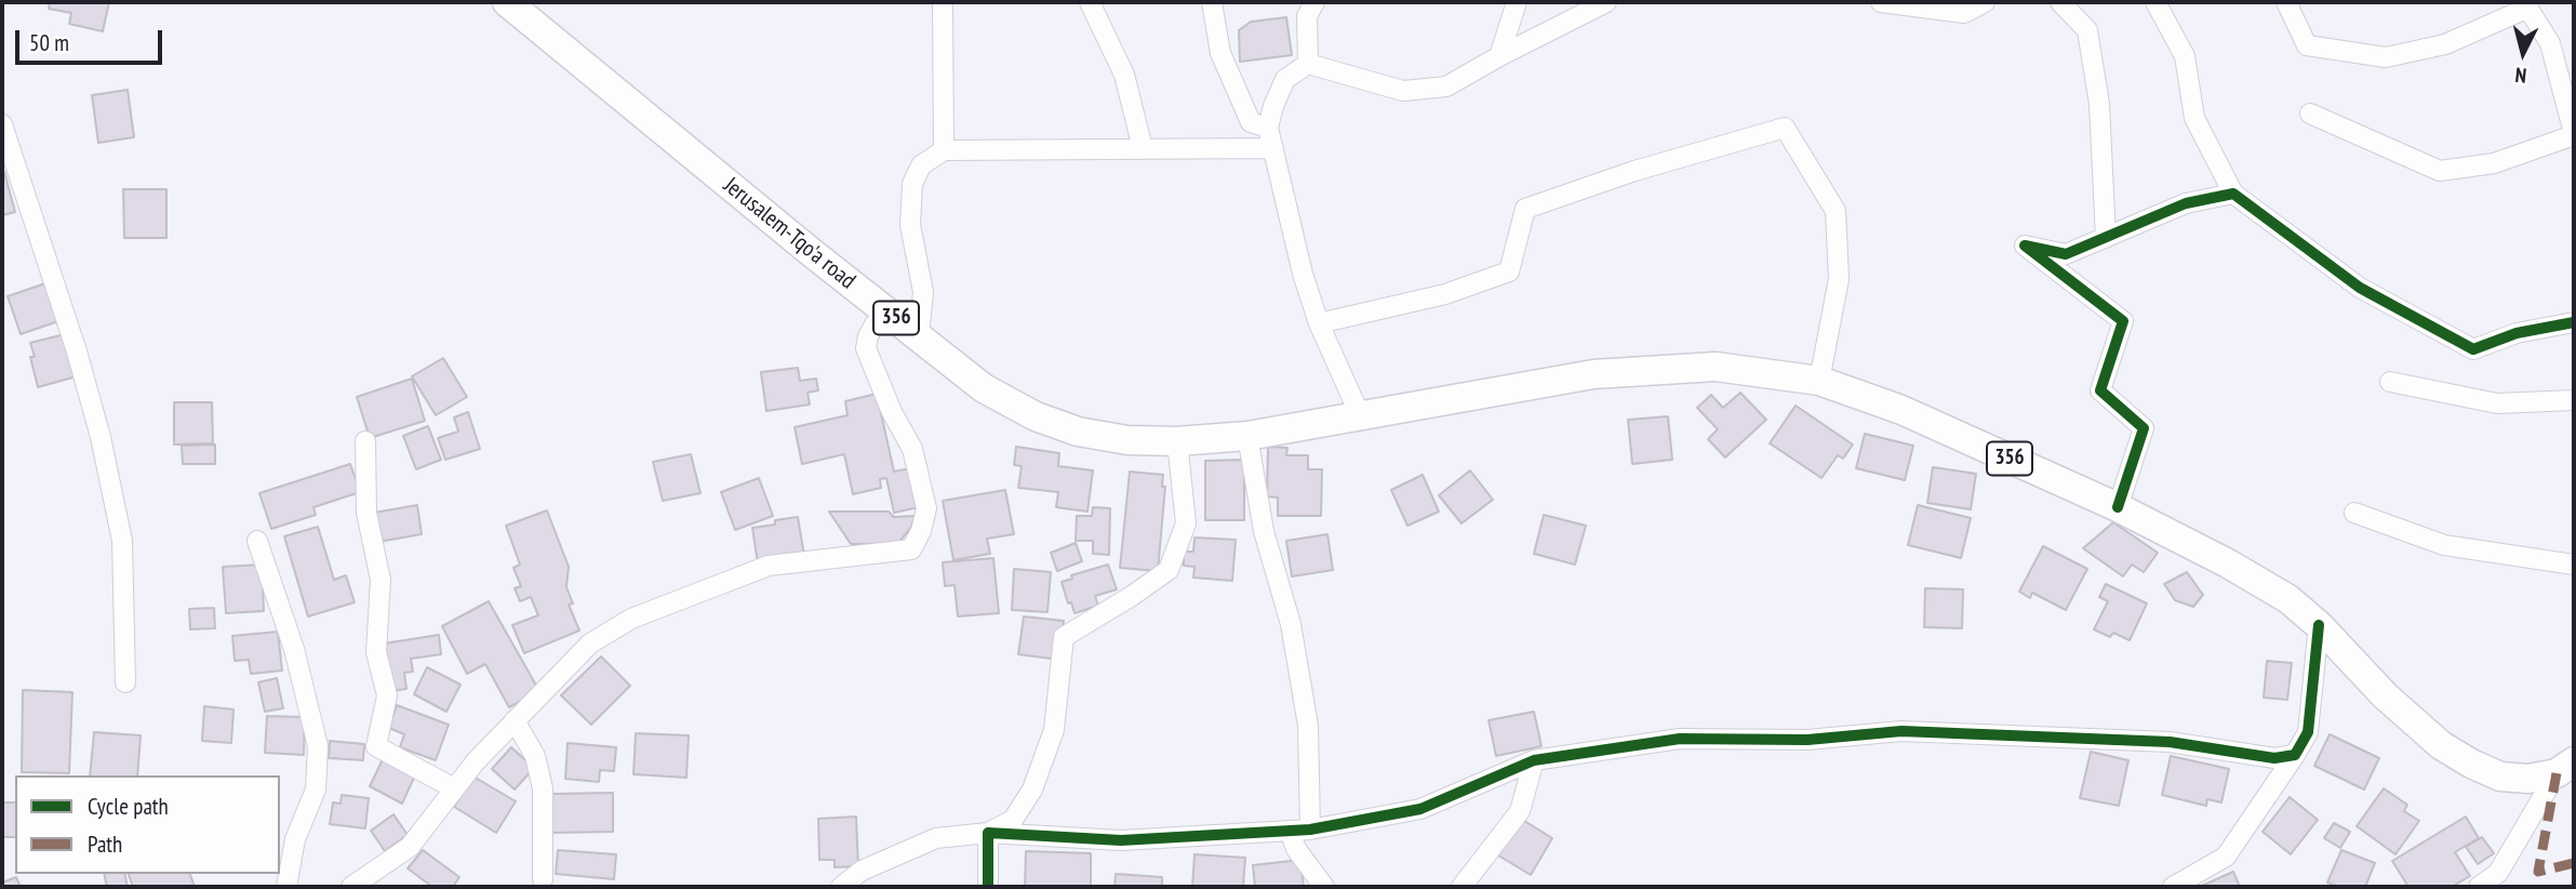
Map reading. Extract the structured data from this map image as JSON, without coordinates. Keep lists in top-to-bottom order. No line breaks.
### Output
{"streets":{"main road":["Jerusalem-Tqo'a road","356"]},"crossings":[["Jerusalem-Tqo'a road","356"]],"legend":["Cycle path","Path"],"scale_bar":"50 m","north":"bottom"}
